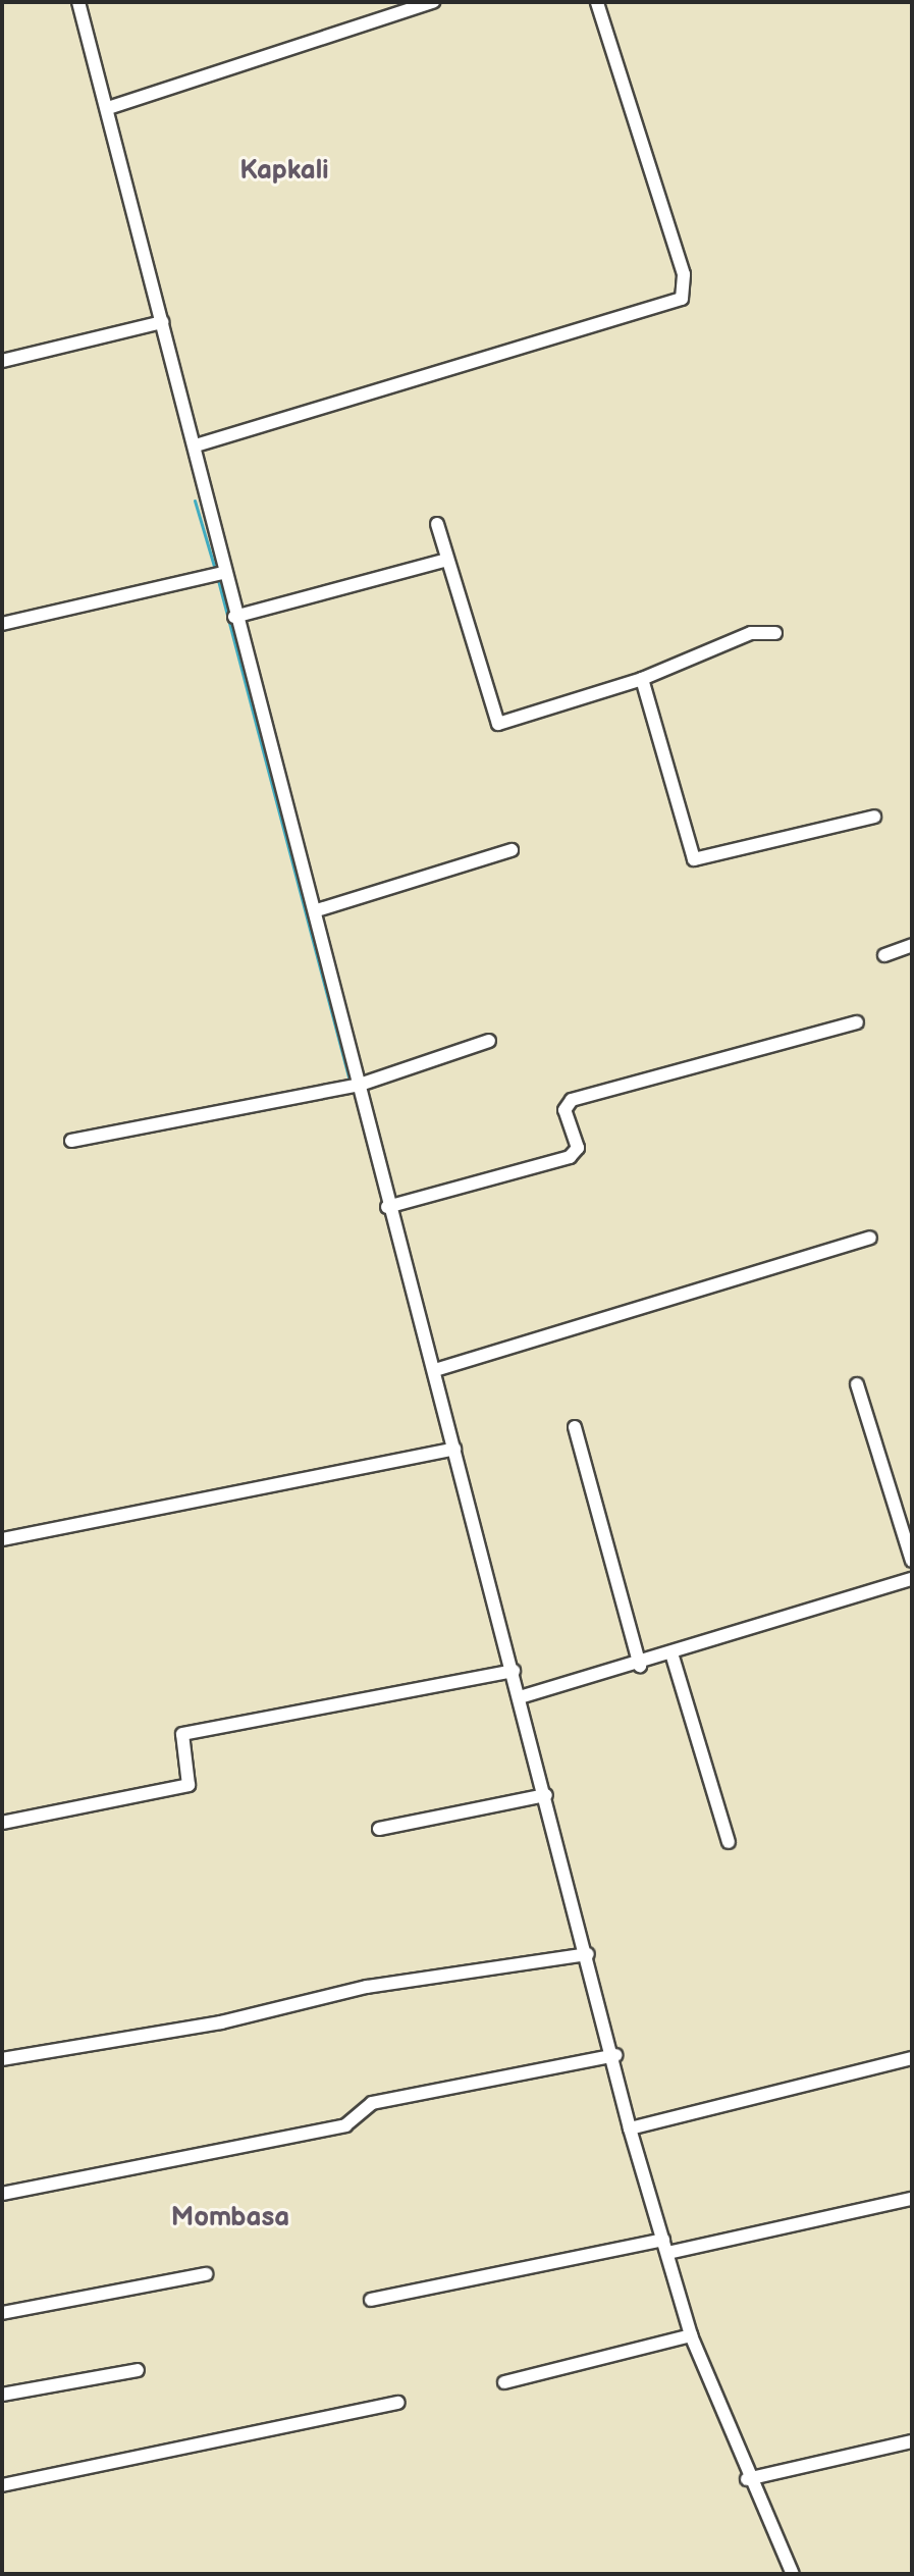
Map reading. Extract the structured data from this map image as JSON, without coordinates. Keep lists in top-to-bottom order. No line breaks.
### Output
{"districts":["Kapkali","Mombasa"]}
